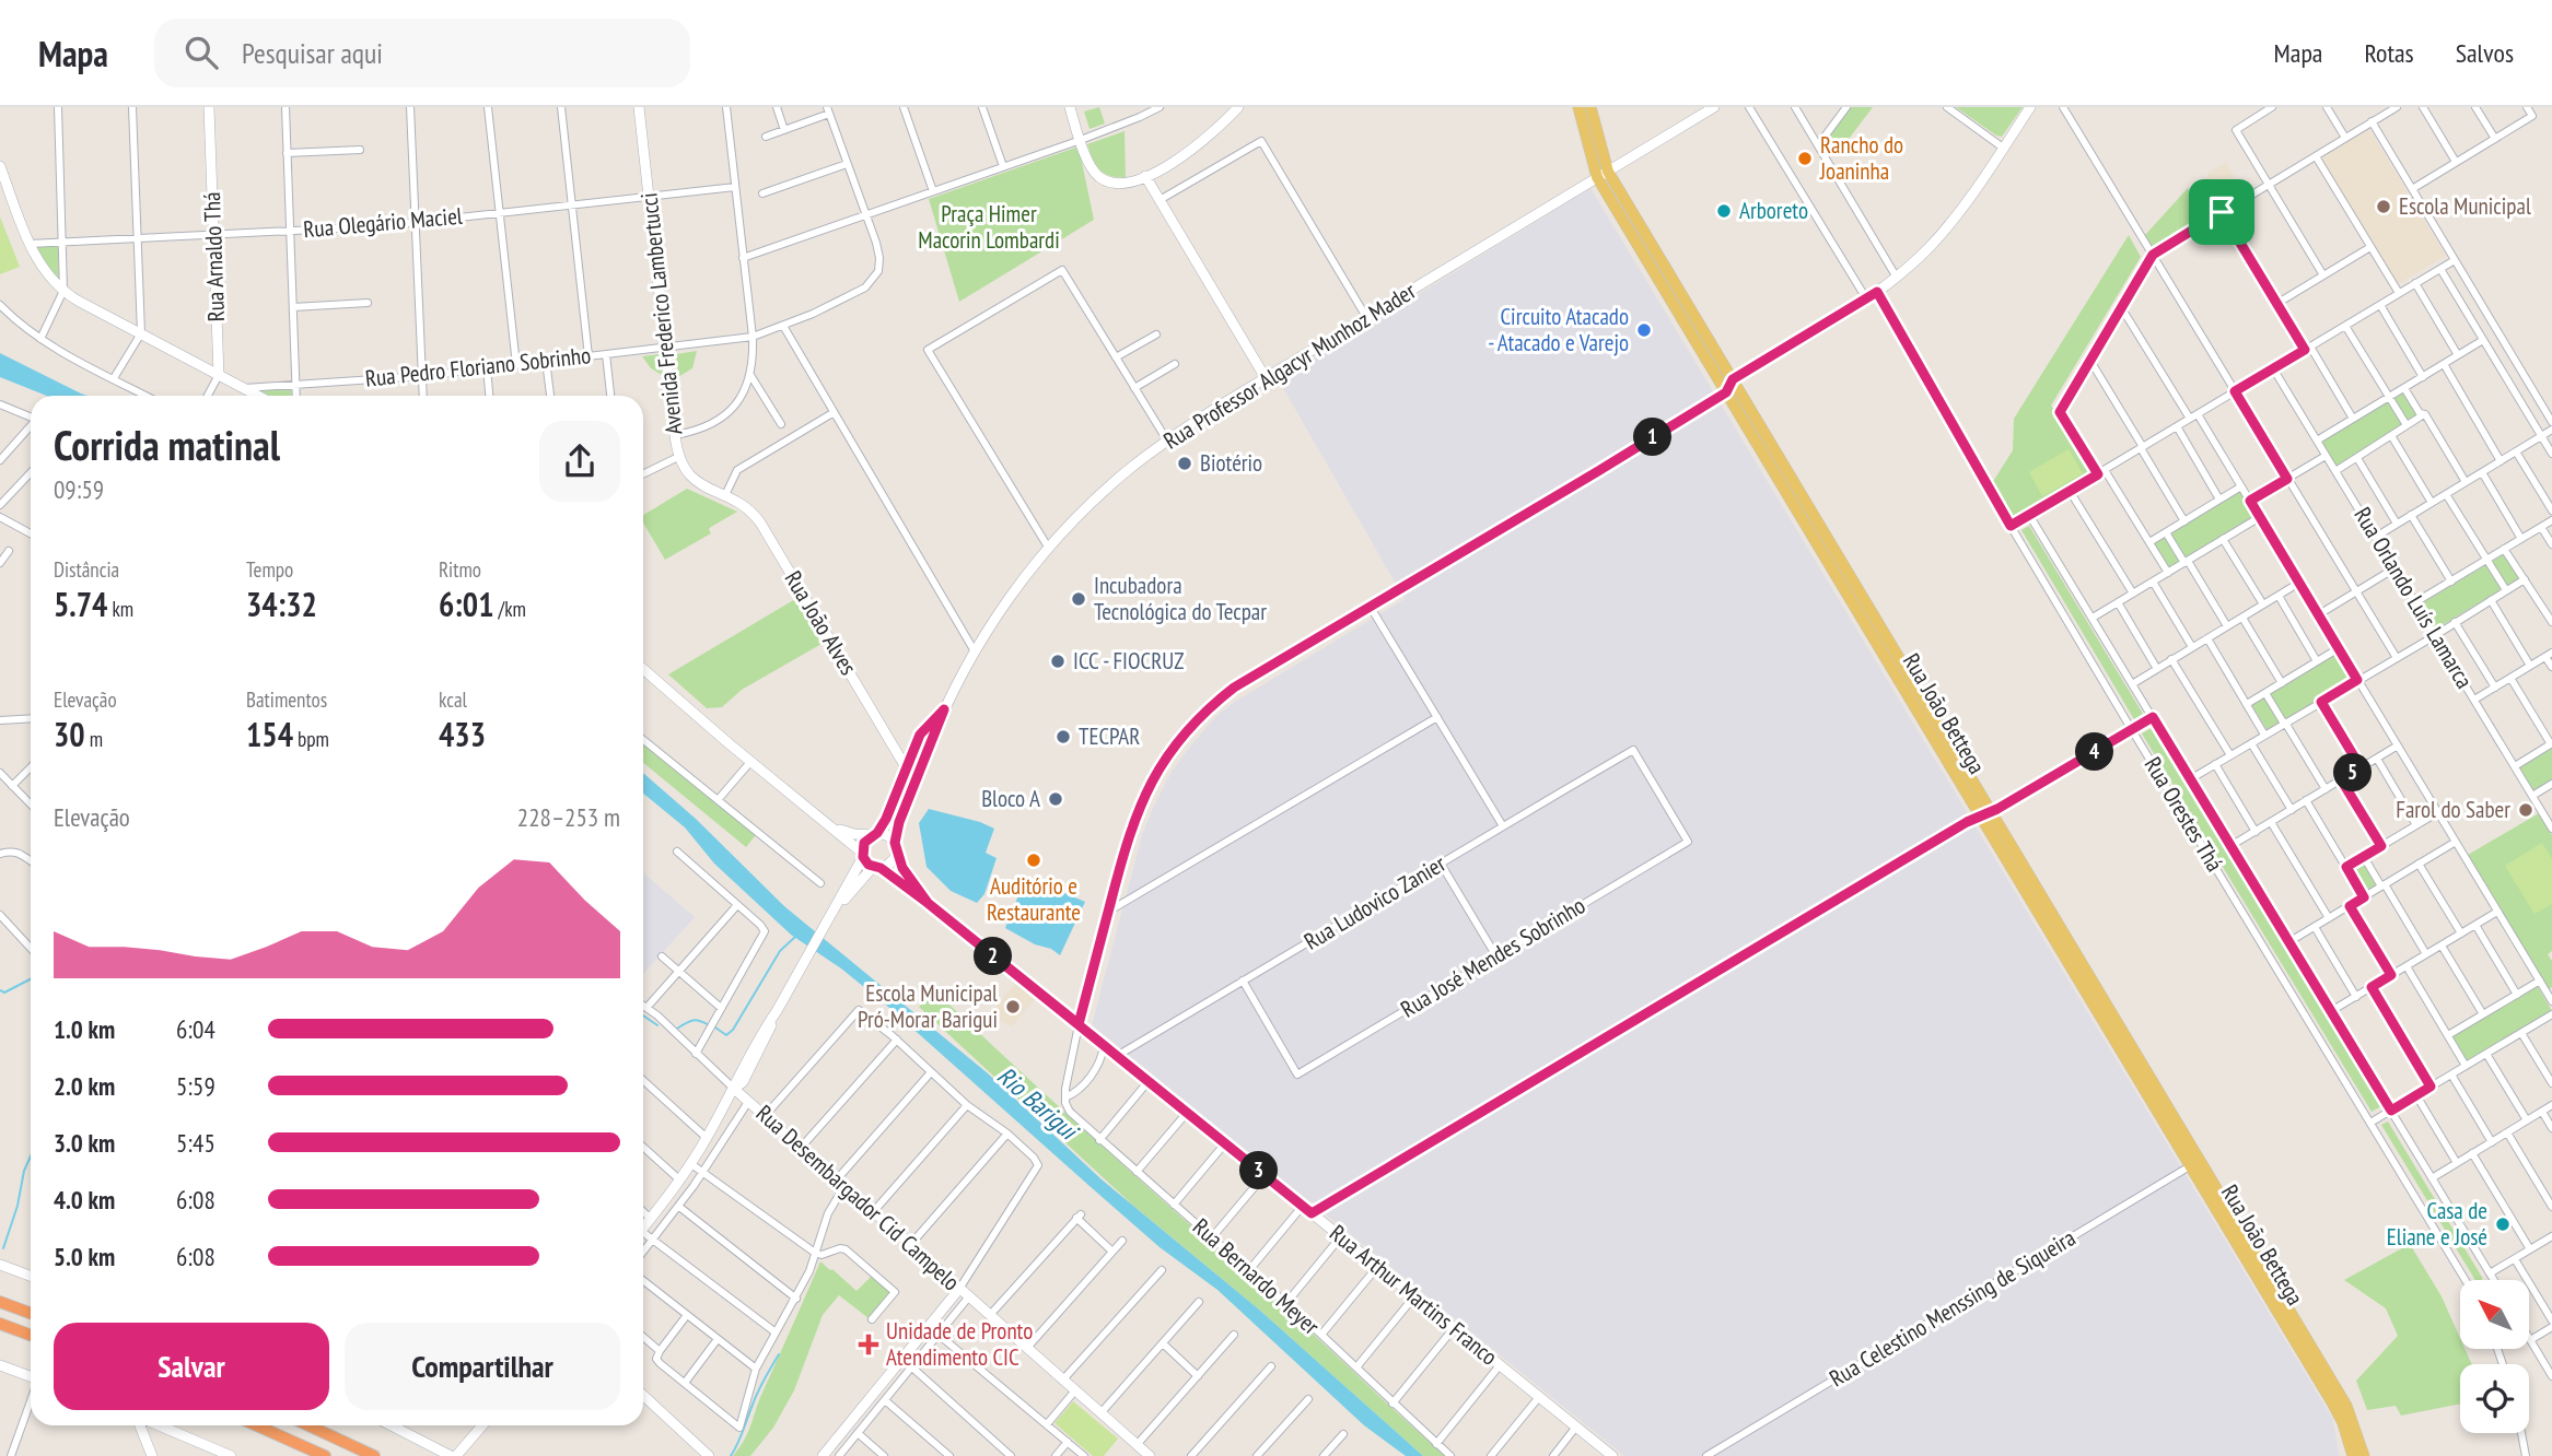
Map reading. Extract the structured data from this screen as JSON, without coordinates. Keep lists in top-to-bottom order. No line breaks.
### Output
{"streets":{"main road":["Rua João Bettega"],"street":["Rua Olegário Maciel","Rua Arnaldo Thá","Avenida Frederico Lambertucci","Rua Professor Algacyr Munhoz Mader","Rua Pedro Floriano Sobrinho","Rua Orlando Luís Lamarca","Rua João Alves","Rua Orestes Thá","Rua Ludovico Zanier","Rua José Mendes Sobrinho","Rua Desembargador Cid Campelo","Rua Bernardo Meyer","Rua Arthur Martins Franco","Rua Celestino Menssing de Siqueira"]},"crossings":[["Rua Olegário Maciel","Rua Arnaldo Thá"],["Rua Olegário Maciel","Avenida Frederico Lambertucci"],["Avenida Frederico Lambertucci","Rua Pedro Floriano Sobrinho"],["Avenida Frederico Lambertucci","Rua João Alves"],["Rua Professor Algacyr Munhoz Mader","Rua João Alves"],["Rua Professor Algacyr Munhoz Mader","Rua João Bettega"],["Rua Professor Algacyr Munhoz Mader","Rua Arthur Martins Franco"],["Rua João Bettega","Rua Celestino Menssing de Siqueira"],["Rua Ludovico Zanier","Rua José Mendes Sobrinho"],["Rua Ludovico Zanier","Rua Arthur Martins Franco"]],"water":["Rio Barigui"],"parks":["Praça Himer Macorin Lombardi"],"places":{"other":["Rancho do Joaninha","Escola Municipal","Arboreto","Circuito Atacado - Atacado e Varejo","Biotério","Incubadora Tecnológica do Tecpar","ICC - FIOCRUZ","TECPAR","Bloco A","Farol do Saber","Auditório e Restaurante","Escola Municipal Pró-Morar Barigui","Casa de Eliane e José"],"health":["Unidade de Pronto Atendimento CIC"]},"north":"top left","page":{"header":"Mapa","search":"Pesquisar aqui","nav":["Mapa","Rotas","Salvos"],"heading":["Corrida matinal","09:59"],"pins":["1","4","5","2","3"],"stats":[["Distância","5.74 km"],["Tempo","34:32"],["Ritmo","6:01 /km"],["Elevação","30 m"],["Batimentos","154 bpm"],["kcal","433"]],"chart":["Elevação","228–253 m"],"list":[{"name":"1.0 km","note":"6:04"},{"name":"2.0 km","note":"5:59"},{"name":"3.0 km","note":"5:45"},{"name":"4.0 km","note":"6:08"},{"name":"5.0 km","note":"6:08"}],"buttons":["Salvar","Compartilhar"]}}
